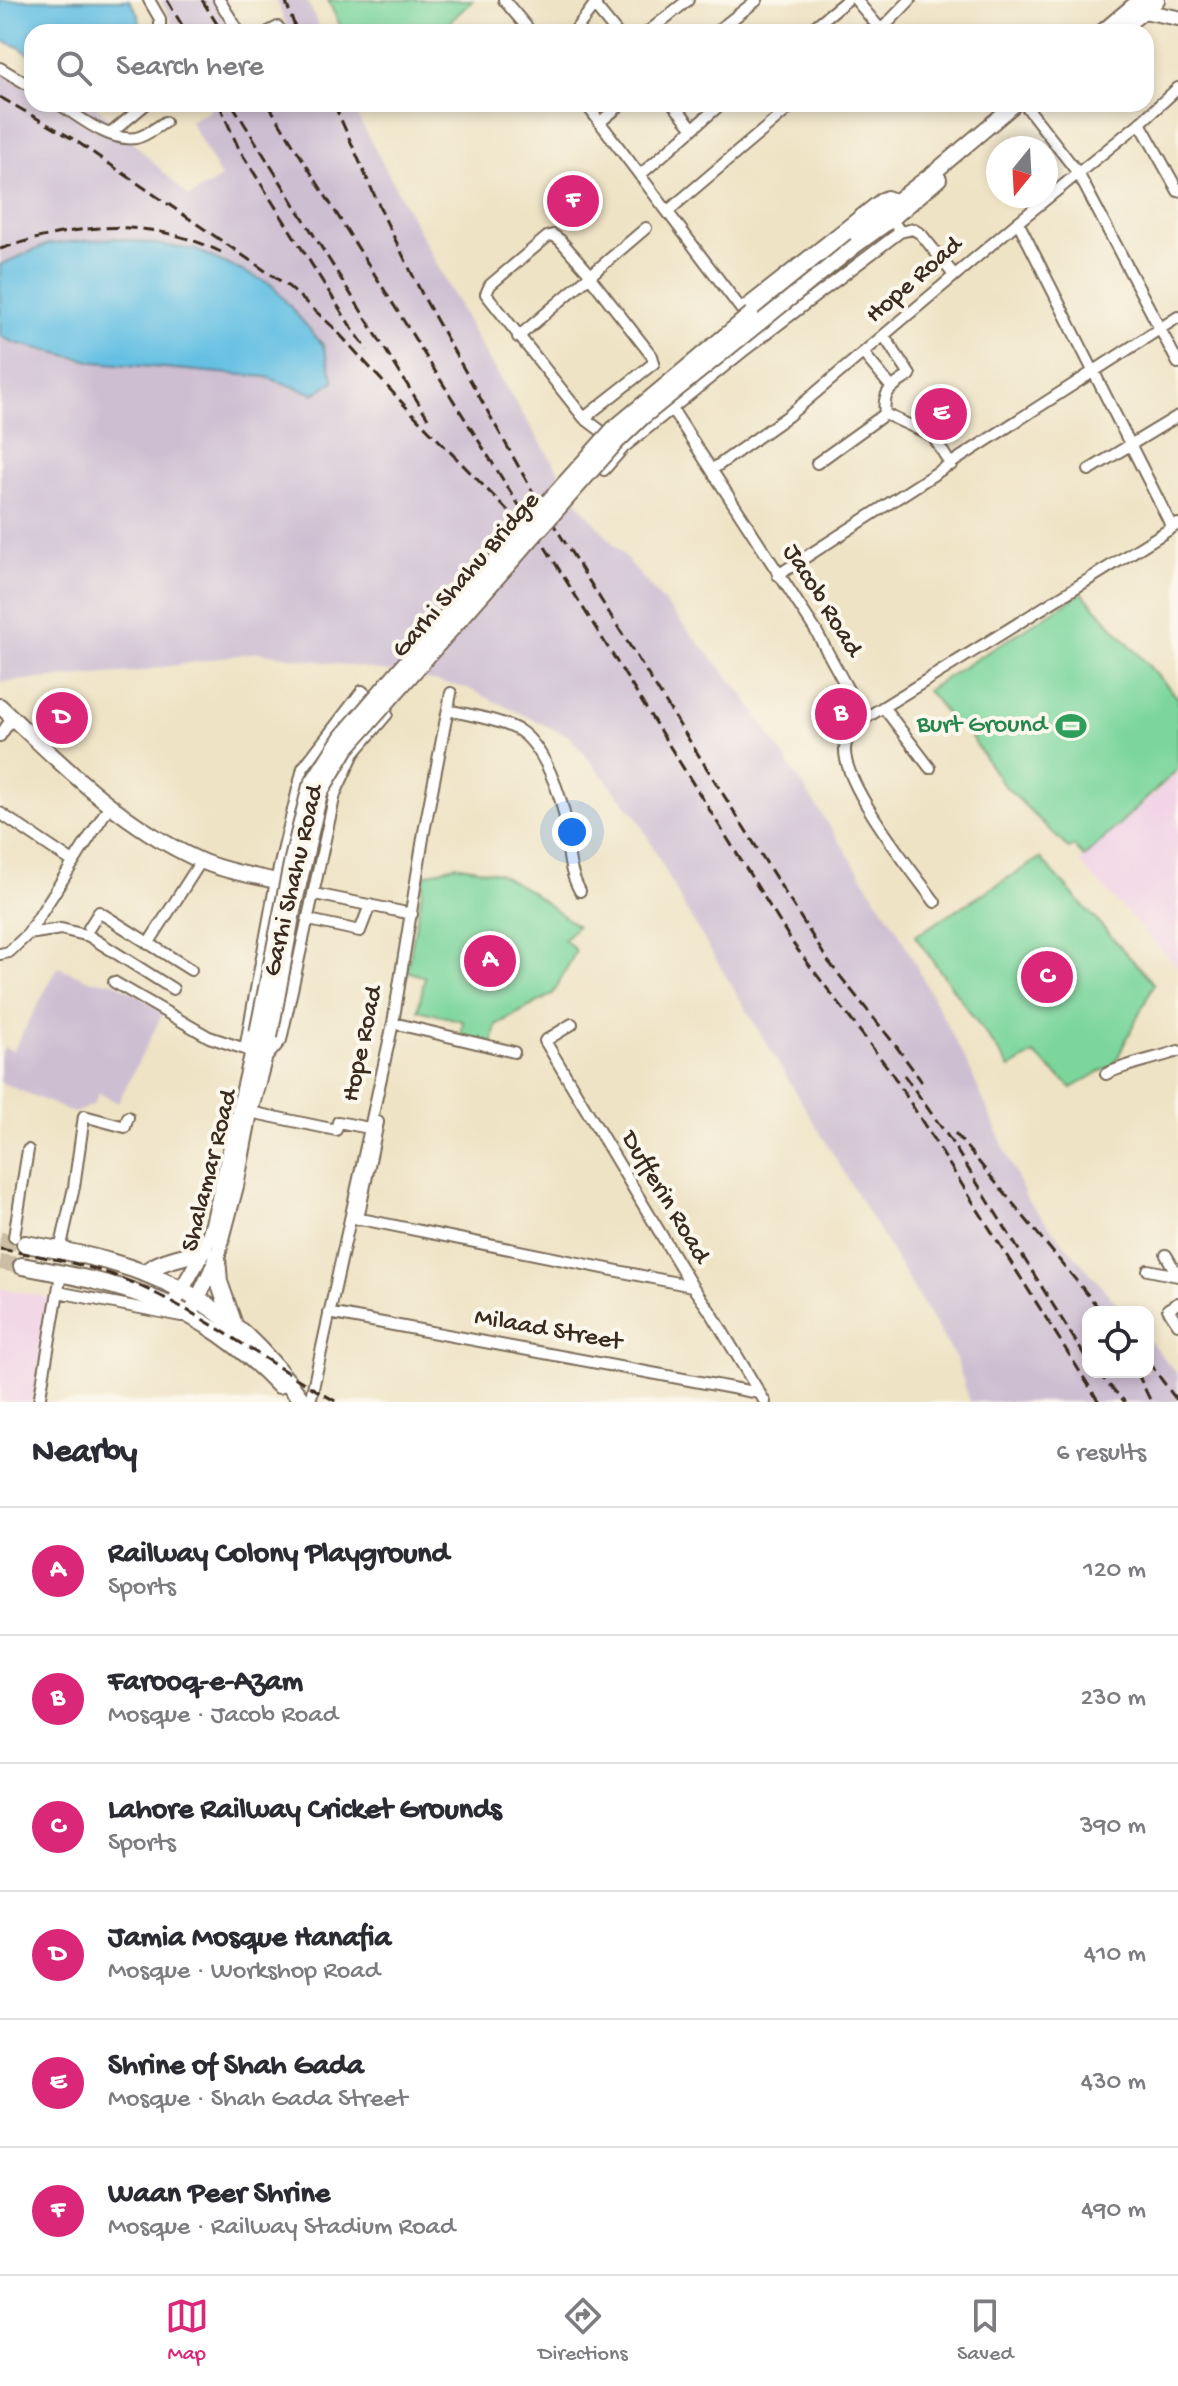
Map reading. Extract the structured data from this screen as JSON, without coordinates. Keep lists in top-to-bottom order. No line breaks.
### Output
{"streets":{"main road":["Garhi Shahu Bridge","Shalamar Road"],"street":["Hope Road","Jacob Road","Garhi Shahu Road","Dufferin Road","Milaad Street"]},"crossings":[["Hope Road","Jacob Road"],["Hope Road","Milaad Street"],["Garhi Shahu Bridge","Shalamar Road"],["Garhi Shahu Road","Shalamar Road"],["Dufferin Road","Milaad Street"]],"places":{"sports":["Burt Ground"]},"north":"bottom","page":{"search":"Search here","pins":["F","E","B","D","A","C"],"heading":["Nearby","6 results"],"list":[{"mark":"A","name":"Railway Colony Playground","note":"Sports","value":"120 m"},{"mark":"B","name":"Farooq-e-Azam","note":"Mosque · Jacob Road","value":"230 m"},{"mark":"C","name":"Lahore Railway Cricket Grounds","note":"Sports","value":"390 m"},{"mark":"D","name":"Jamia Mosque Hanafia","note":"Mosque · Workshop Road","value":"410 m"},{"mark":"E","name":"Shrine of Shah Gada","note":"Mosque · Shah Gada Street","value":"430 m"},{"mark":"F","name":"Waan Peer Shrine","note":"Mosque · Railway Stadium Road","value":"490 m"}],"nav":["Map","Directions","Saved"]}}
